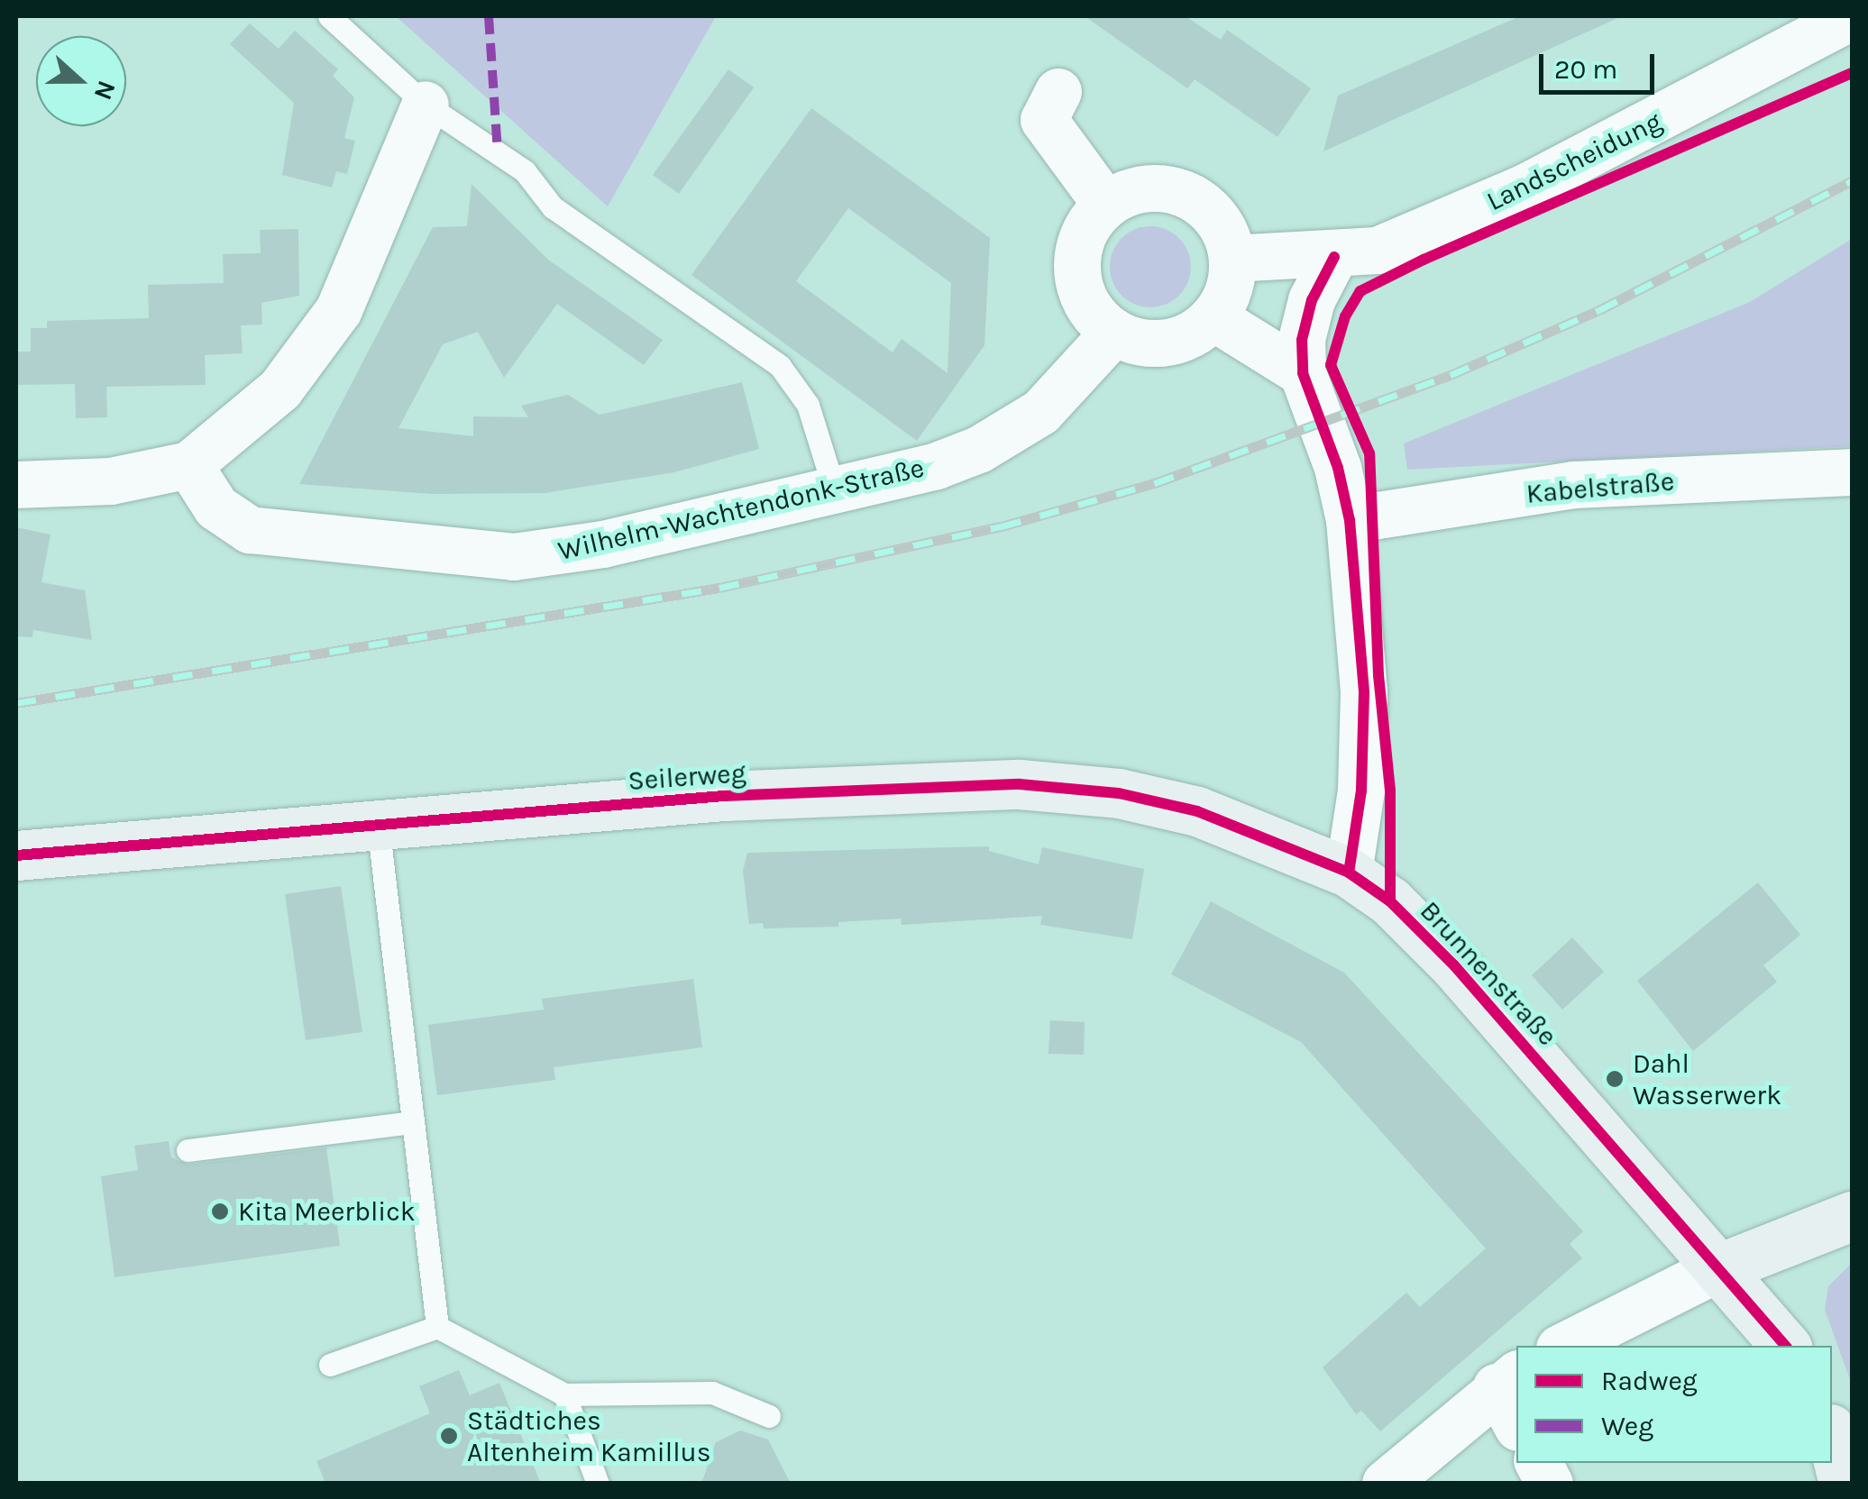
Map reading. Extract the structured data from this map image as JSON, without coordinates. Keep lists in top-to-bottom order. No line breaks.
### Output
{"streets":{"street":["Landscheidung","Kabelstraße","Wilhelm-Wachtendonk-Straße","Seilerweg","Brunnenstraße"]},"crossings":[["Landscheidung","Wilhelm-Wachtendonk-Straße"],["Seilerweg","Brunnenstraße"]],"places":["Dahl Wasserwerk","Kita Meerblick","Städtiches Altenheim Kamillus"],"legend":["Radweg","Weg"],"scale_bar":"20 m","north":"right"}
